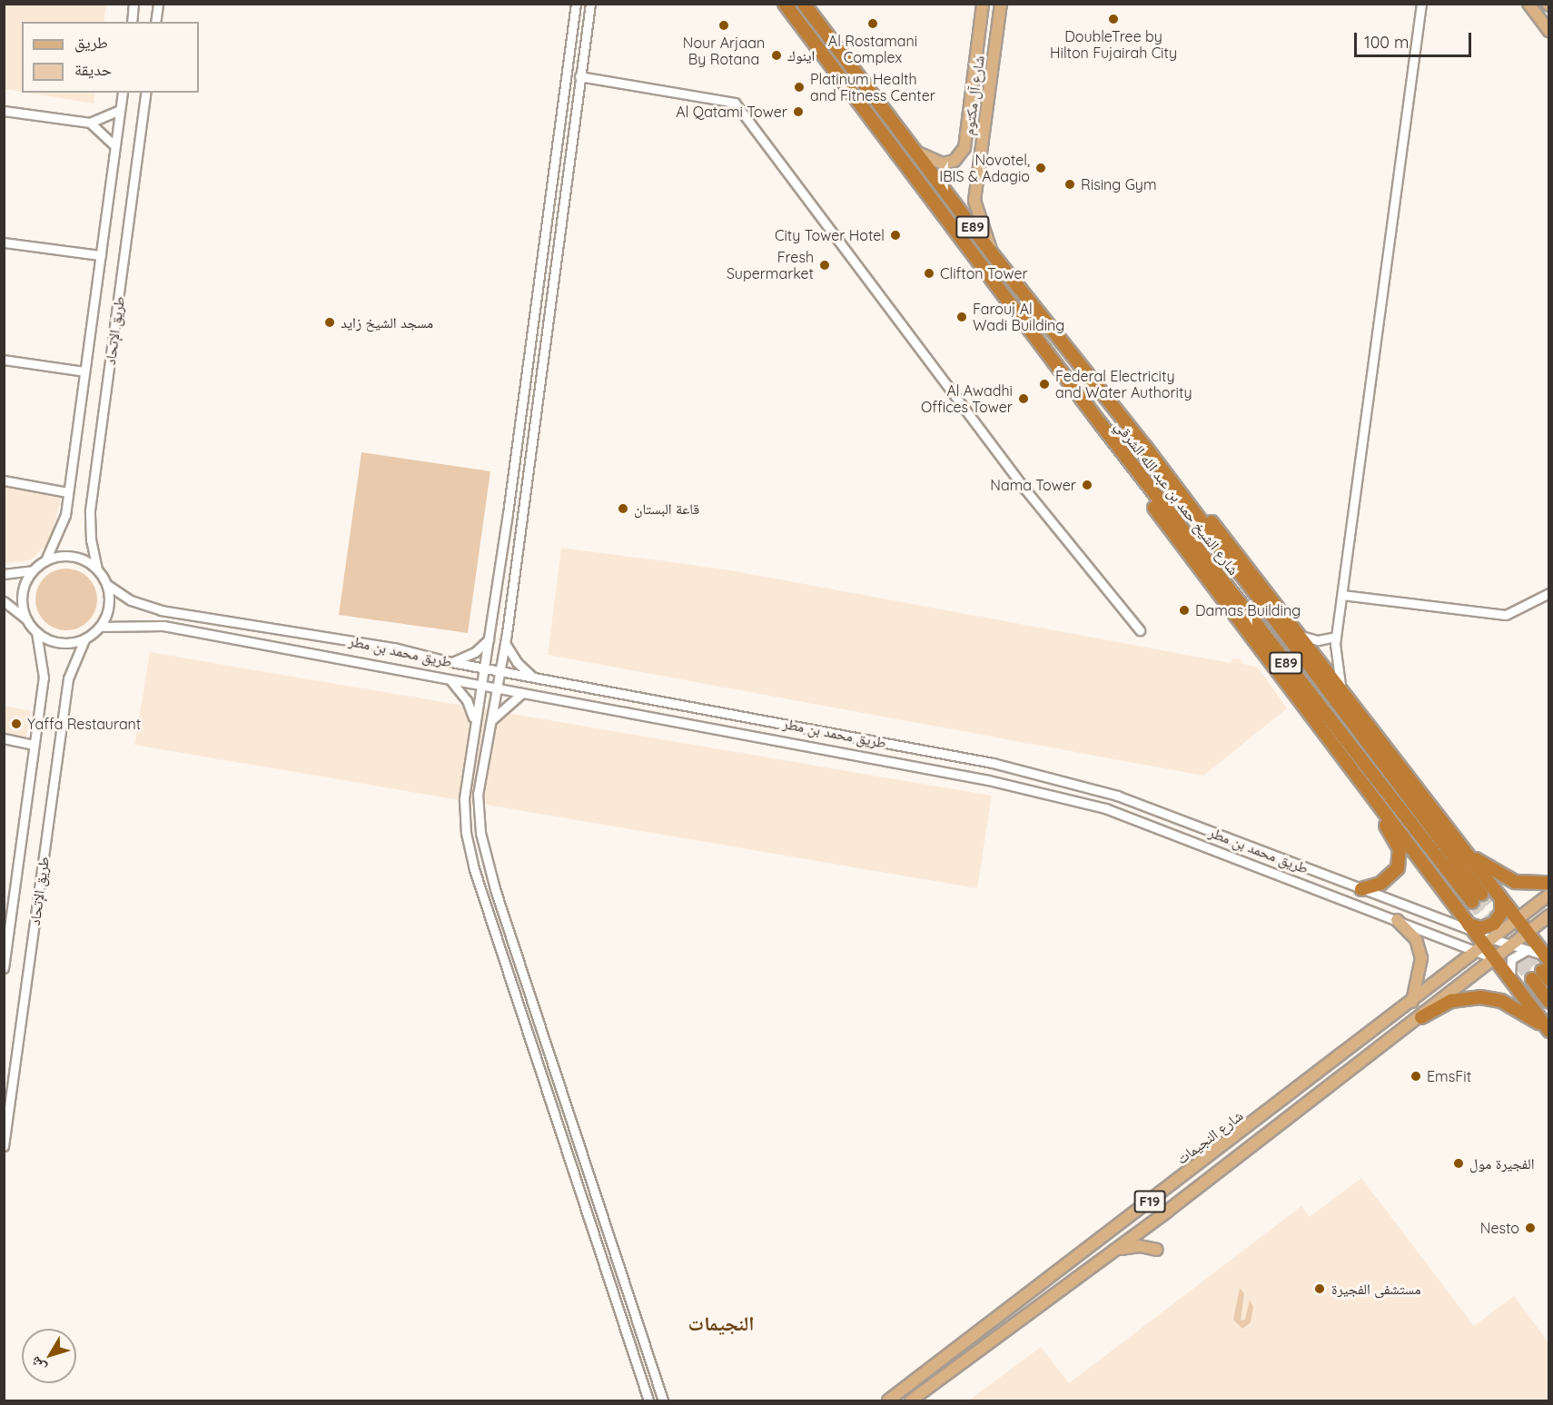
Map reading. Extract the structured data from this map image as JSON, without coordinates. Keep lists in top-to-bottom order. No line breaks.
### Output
{"streets":{"highway":["E89","شارع الشيخ حمد بن عبد الله الشرقي"],"main road":["شارع آل مكتوم","شارع النجيمات","F19"],"street":["طريق اﻹتحاد","طريق محمد بن مطر"]},"crossings":[["شارع آل مكتوم","شارع الشيخ حمد بن عبد الله الشرقي"],["طريق اﻹتحاد","طريق محمد بن مطر"],["طريق محمد بن مطر","شارع النجيمات"],["طريق محمد بن مطر","F19"]],"districts":["النجيمات"],"places":["DoubleTree by Hilton Fujairah City","Al Rostamani Complex","Nour Arjaan By Rotana","اينوك","Platinum Health and Fitness Center","Al Qatami Tower","Novotel, IBIS & Adagio","Rising Gym","City Tower Hotel","Fresh Supermarket","Clifton Tower","Farouj Al Wadi Building","مسجد الشيخ زايد","Federal Electricity and Water Authority","Al Awadhi Offices Tower","Nama Tower","قاعة البستان","Damas Building","Yaffa Restaurant","EmsFit","الفجيرة مول","Nesto","مستشفى الفجيرة"],"legend":["طريق","حديقة"],"scale_bar":"100 m","north":"bottom left"}
